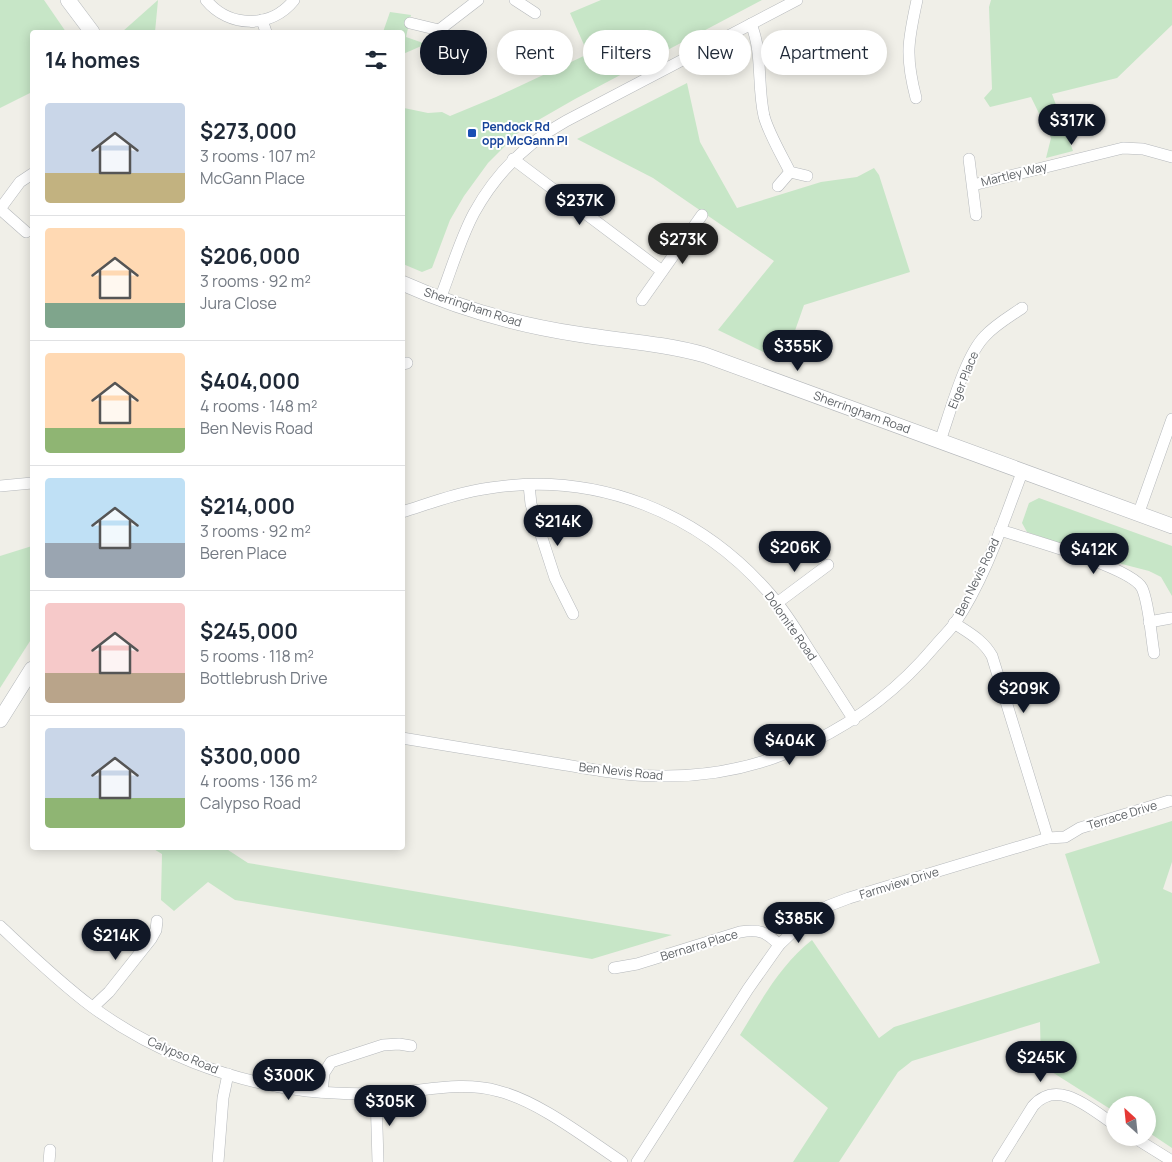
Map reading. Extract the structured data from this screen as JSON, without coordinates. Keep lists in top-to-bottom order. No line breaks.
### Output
{"streets":{"street":["Martley Way","Sherringham Road","Eiger Place","Ben Nevis Road","Dolomite Road","Terrace Drive","Farmview Drive","Bernarra Place","Calypso Road"]},"crossings":[["Sherringham Road","Eiger Place"],["Sherringham Road","Ben Nevis Road"],["Ben Nevis Road","Dolomite Road"],["Terrace Drive","Farmview Drive"],["Farmview Drive","Bernarra Place"]],"places":{"transit":["Pendock Rd opp McGann Pl"]},"north":"top left","page":{"chip":["Buy","Rent","Filters","New","Apartment"],"heading":"14 homes","list":[{"name":"$273,000","note":"3 rooms · 107 m² · McGann Place"},{"name":"$206,000","note":"3 rooms · 92 m² · Jura Close"},{"name":"$404,000","note":"4 rooms · 148 m² · Ben Nevis Road"},{"name":"$214,000","note":"3 rooms · 92 m² · Beren Place"},{"name":"$245,000","note":"5 rooms · 118 m² · Bottlebrush Drive"},{"name":"$300,000","note":"4 rooms · 136 m² · Calypso Road"}],"price":["$317K","$237K","$273K","$355K","$214K","$206K","$412K","$209K","$404K","$385K","$214K","$245K","$300K","$305K"]}}
